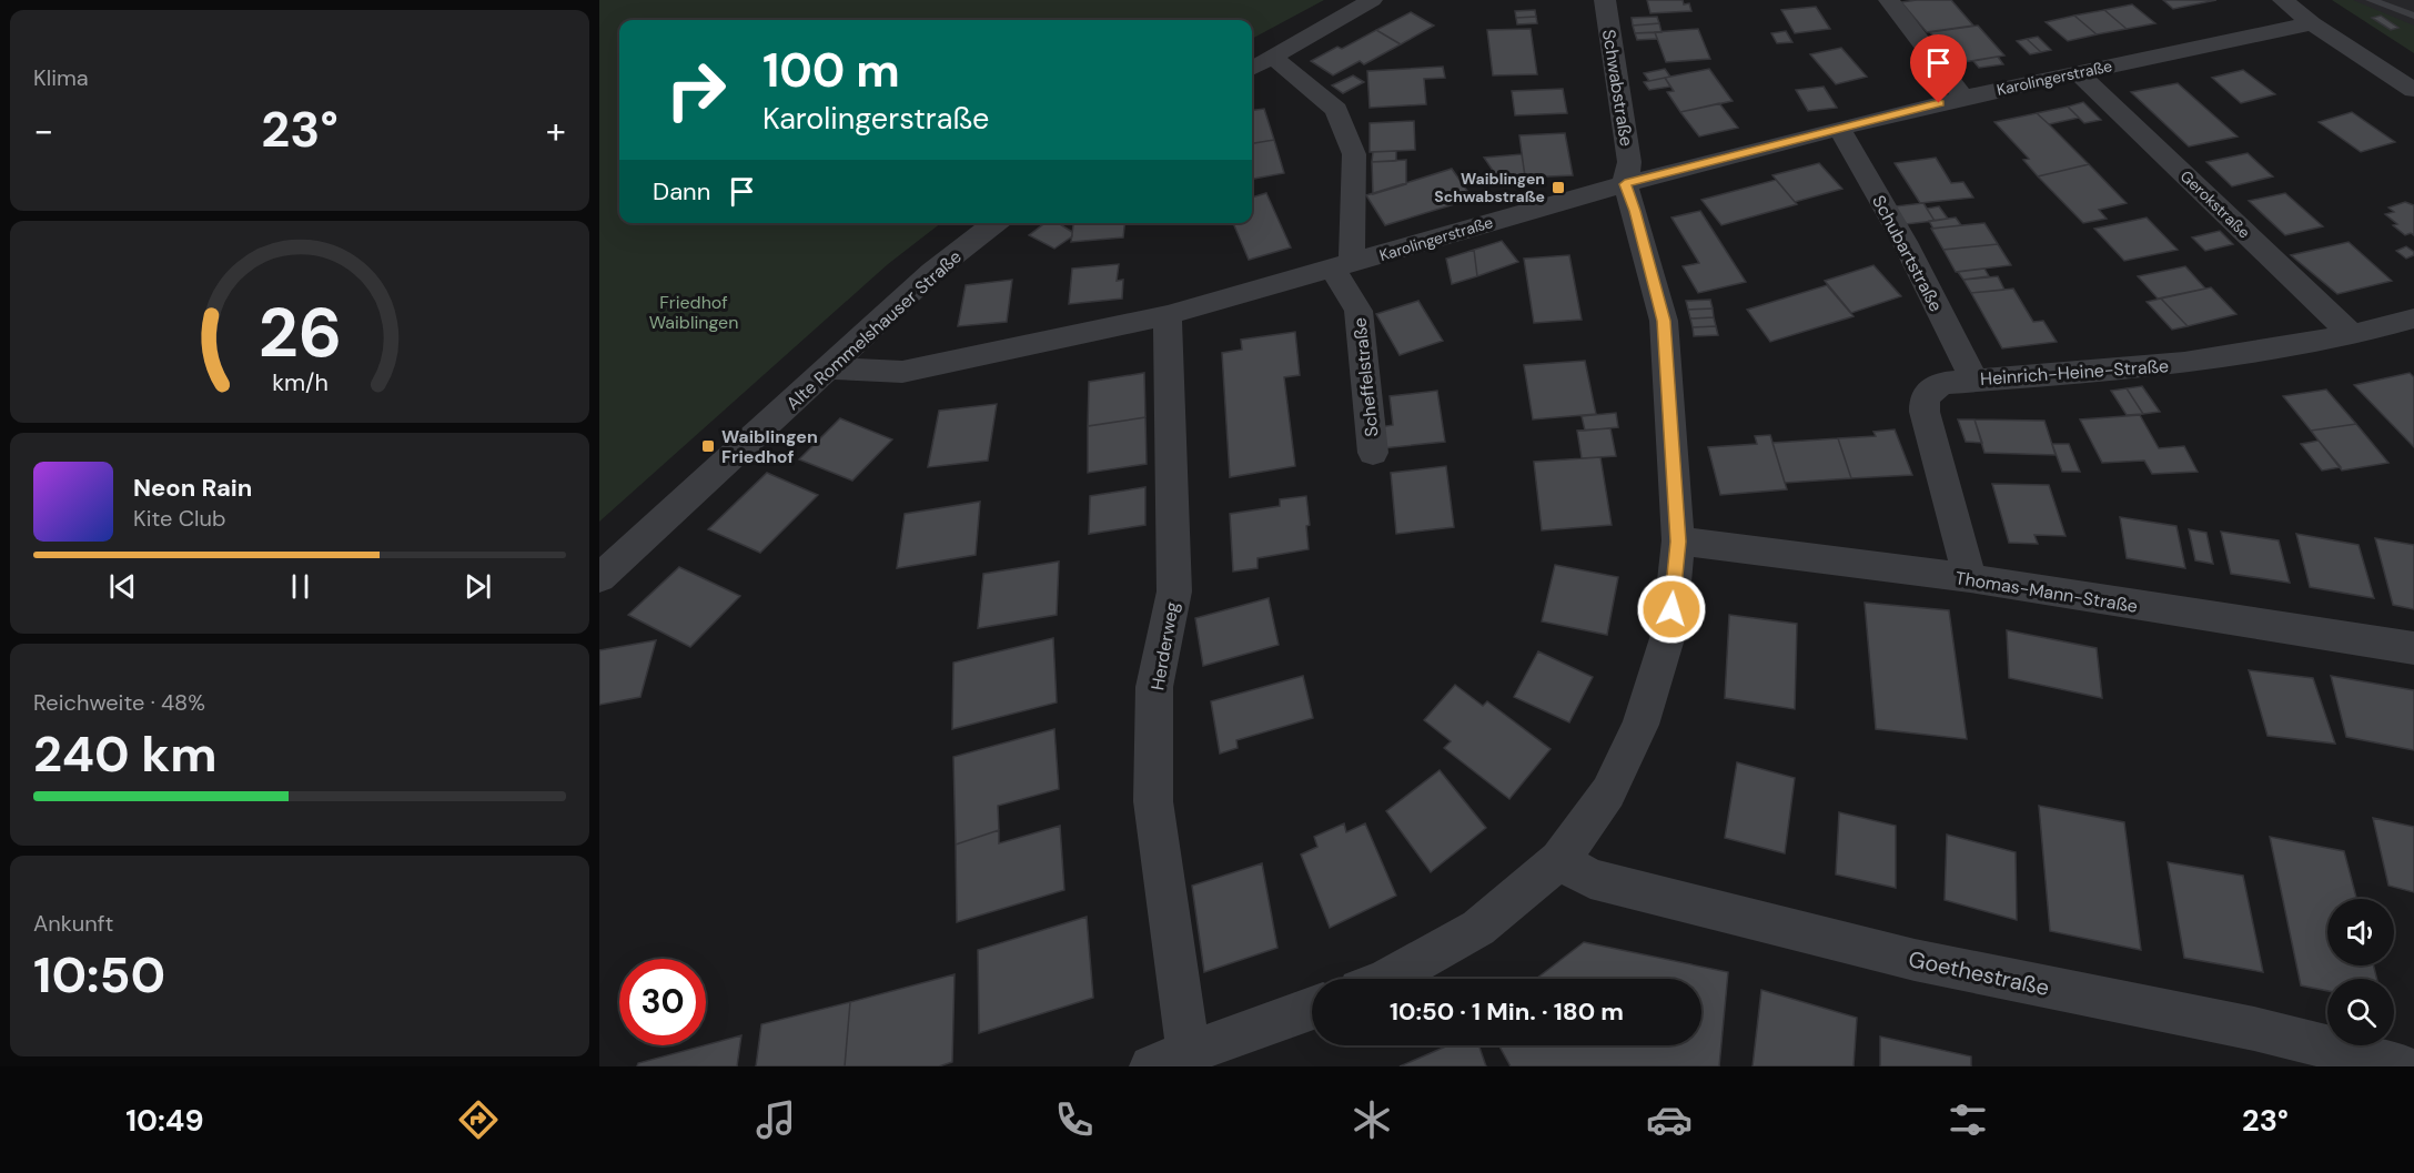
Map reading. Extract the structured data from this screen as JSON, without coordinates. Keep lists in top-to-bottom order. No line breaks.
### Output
{"streets":{"street":["Karolingerstraße","Schwabstraße","Gerokstraße","Schubartstraße","Alte Rommelshauser Straße","Heinrich-Heine-Straße","Scheffelstraße","Thomas-Mann-Straße","Herderweg","Goethestraße"]},"crossings":[["Karolingerstraße","Schwabstraße"],["Karolingerstraße","Gerokstraße"],["Karolingerstraße","Schubartstraße"],["Karolingerstraße","Alte Rommelshauser Straße"],["Karolingerstraße","Scheffelstraße"],["Karolingerstraße","Herderweg"],["Schwabstraße","Thomas-Mann-Straße"],["Schwabstraße","Goethestraße"],["Gerokstraße","Heinrich-Heine-Straße"],["Schubartstraße","Heinrich-Heine-Straße"],["Heinrich-Heine-Straße","Thomas-Mann-Straße"]],"parks":["Friedhof Waiblingen"],"places":{"transit":["Waiblingen Schwabstraße","Waiblingen Friedhof"]},"page":{"tile":["Klima",["Reichweite · 48%","240 km"],["Ankunft","10:50"]],"turn":["100 m","Karolingerstraße"],"heat":["−","23°","+"],"then":"Dann","song":["Neon Rain","Kite Club"],"limit":"30","trip":"10:50 · 1 Min. · 180 m","tabs":["10:49","23°"],"gauge":["26","km/h"]}}
